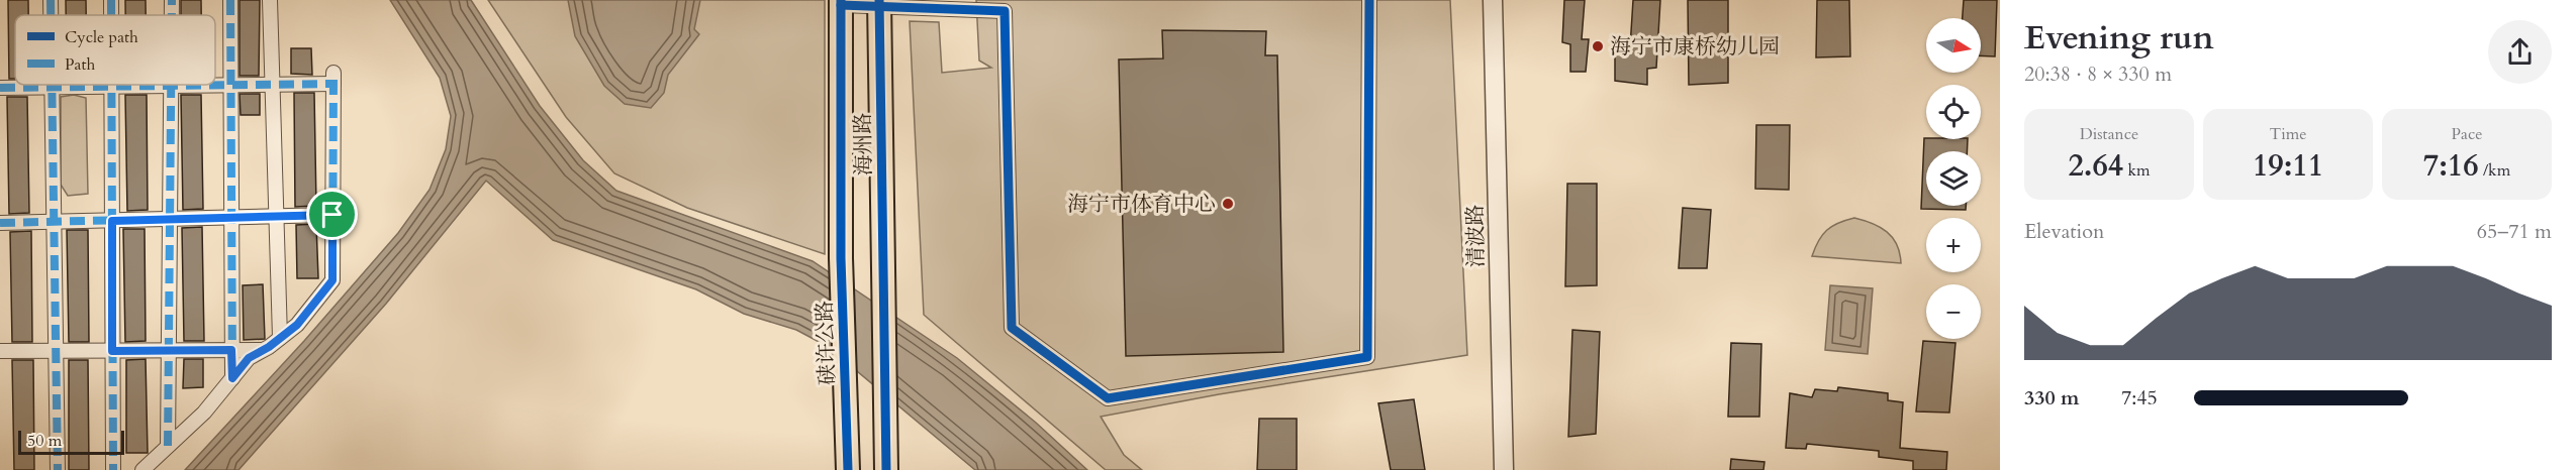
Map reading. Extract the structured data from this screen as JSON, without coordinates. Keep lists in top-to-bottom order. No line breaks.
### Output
{"streets":{"main road":["海州路","硖许公路"],"street":["清波路"]},"crossings":[["海州路","硖许公路"]],"places":["海宁市康桥幼儿园","海宁市体育中心"],"legend":["Cycle path","Path"],"scale_bar":"50 m","north":"right","page":{"heading":["Evening run","20:38 · 8 × 330 m"],"map_buttons":["+","−"],"stats":[["Distance","2.64 km"],["Time","19:11"],["Pace","7:16 /km"]],"chart":["Elevation","65–71 m"],"list":[{"name":"330 m","note":"7:45"}],"scale":"50 m"}}
